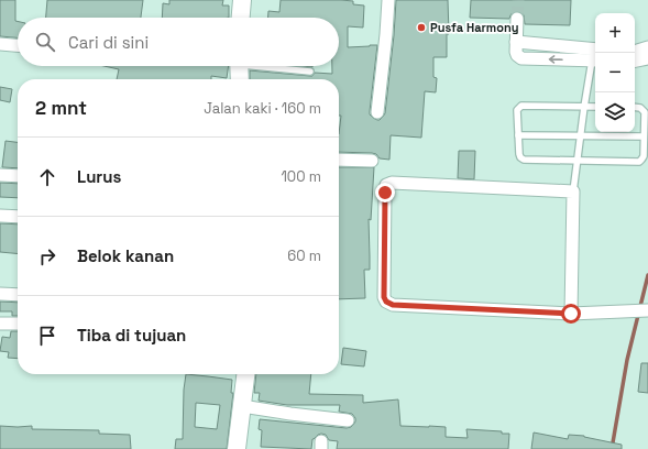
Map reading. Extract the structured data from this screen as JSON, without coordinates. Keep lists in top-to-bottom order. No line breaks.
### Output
{"places":["Pusfa Harmony"],"page":{"map_buttons":["+","−"],"search":"Cari di sini","heading":["2 mnt","Jalan kaki · 160 m"],"list":[["Lurus","100 m"],["Belok kanan","60 m"],"Tiba di tujuan"]}}
